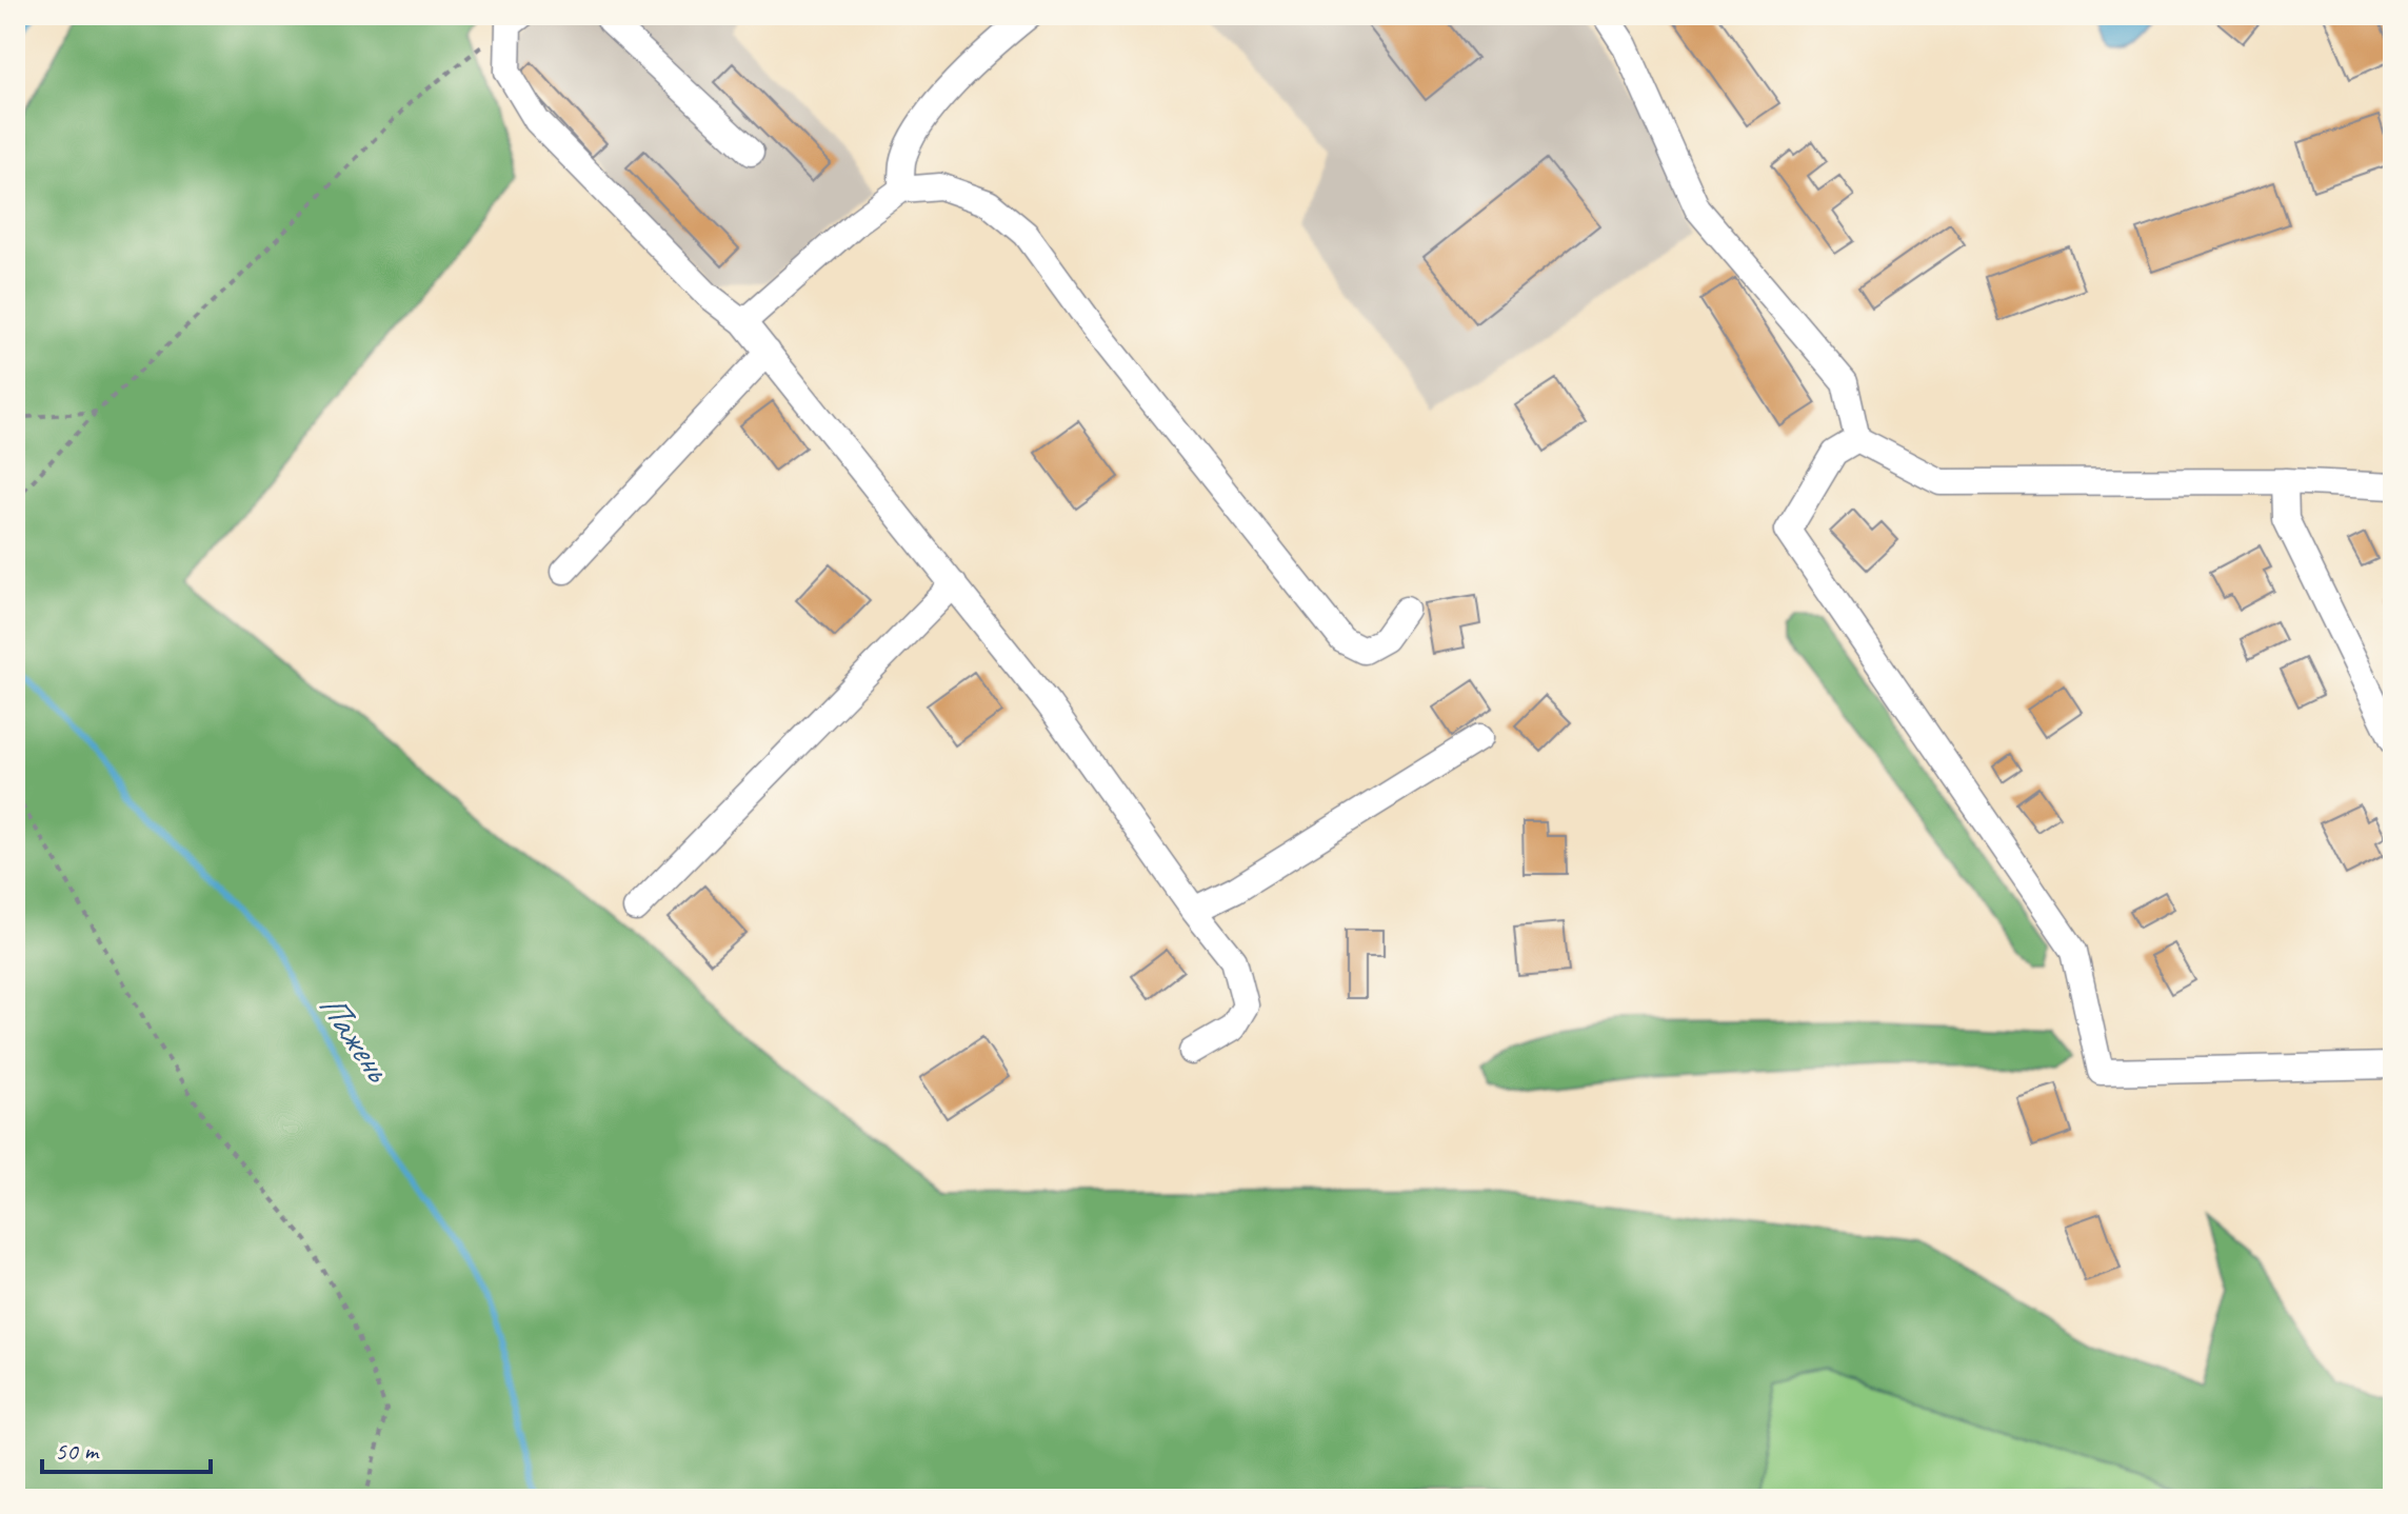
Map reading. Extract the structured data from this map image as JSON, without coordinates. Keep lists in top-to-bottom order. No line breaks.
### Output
{"water":["Пажень"],"scale_bar":"50 m"}
